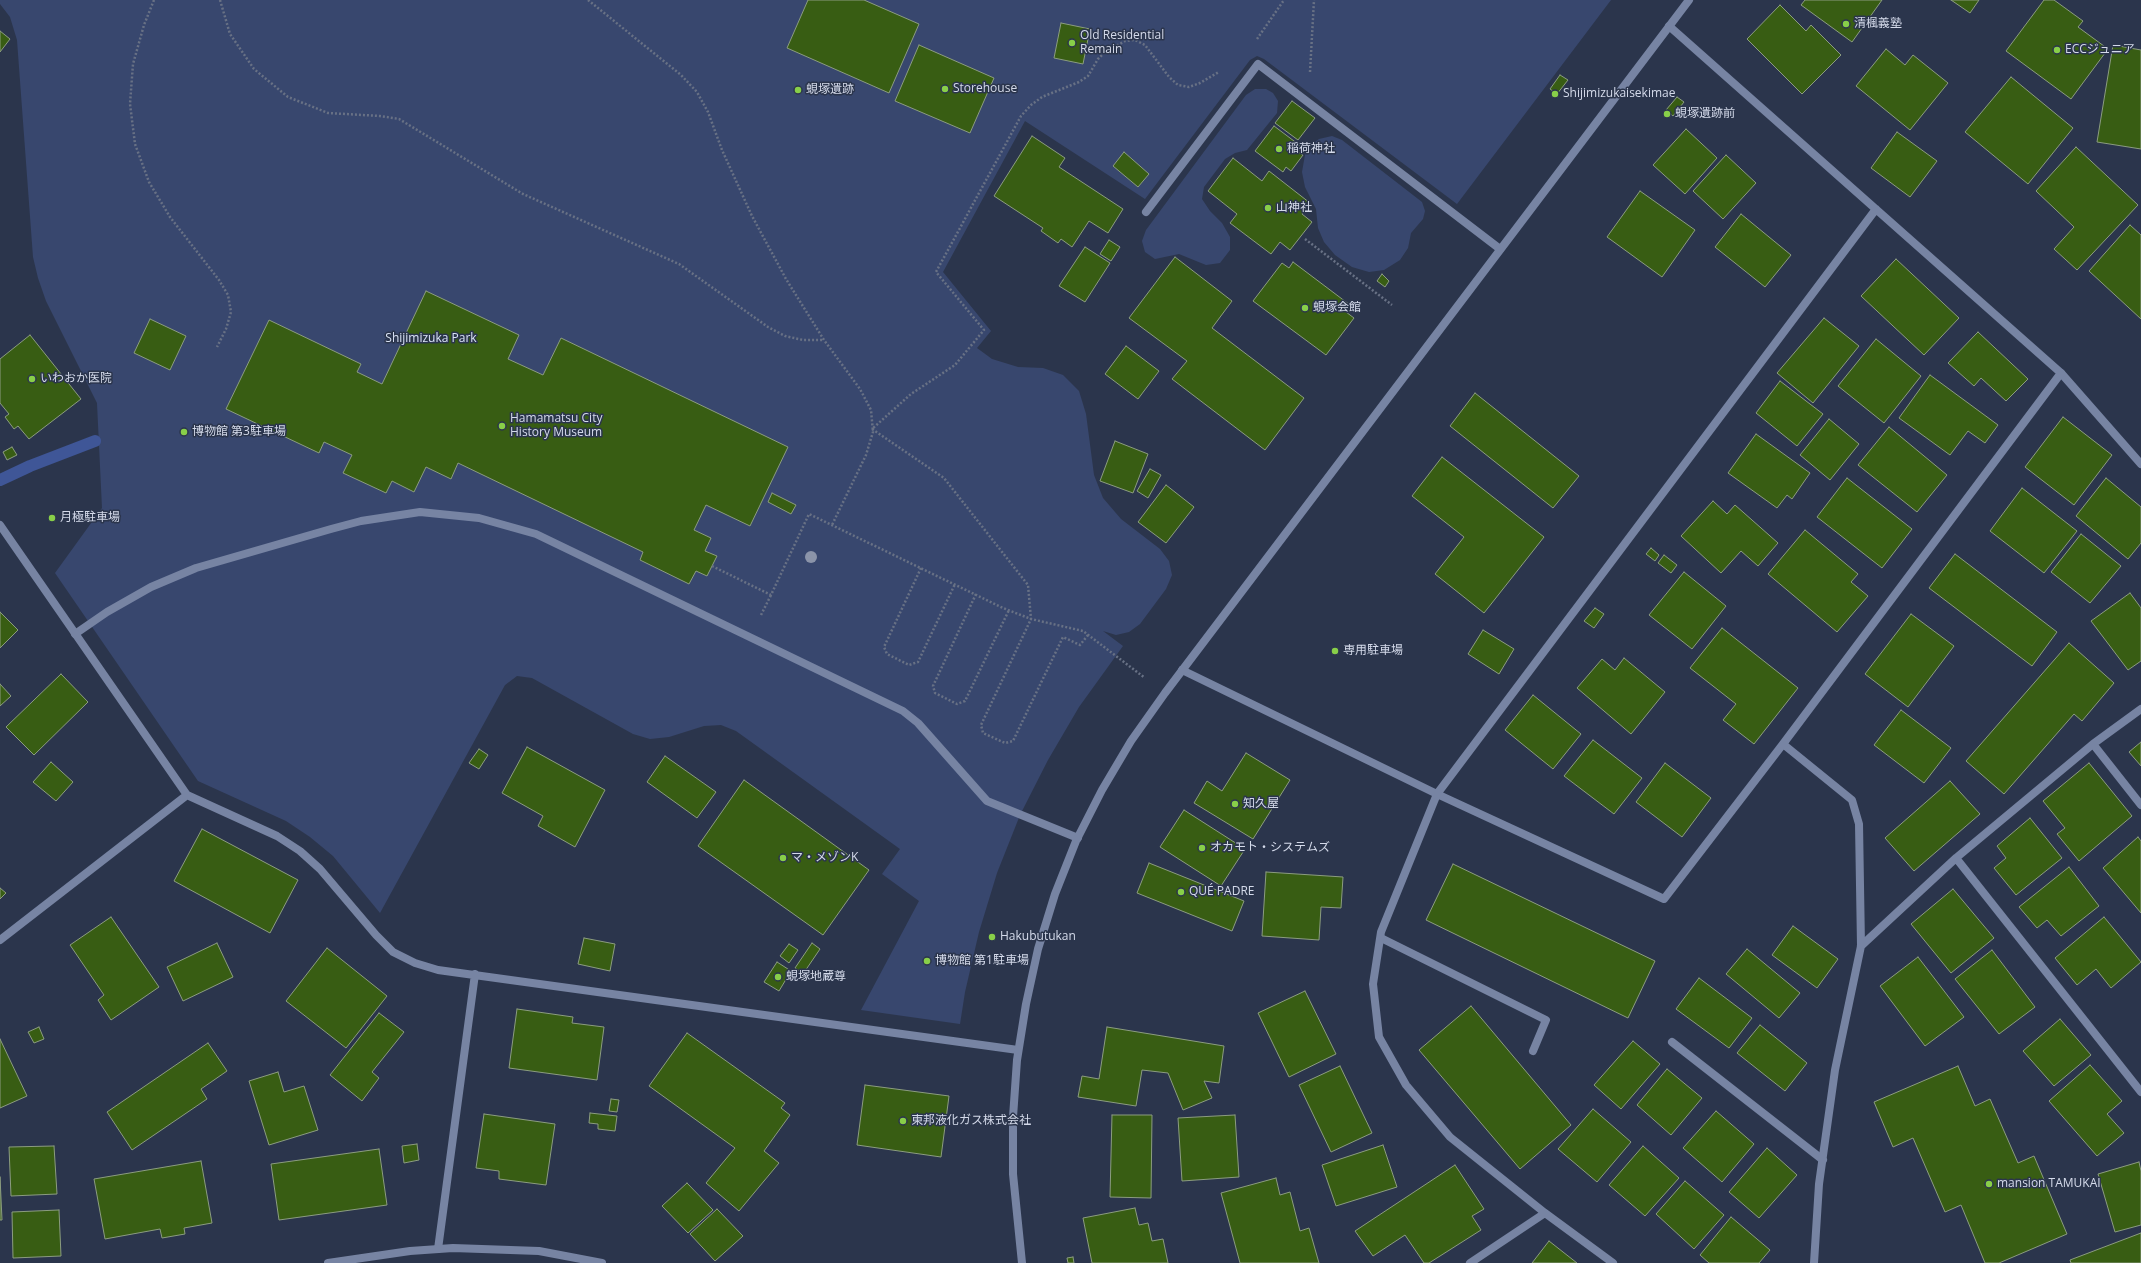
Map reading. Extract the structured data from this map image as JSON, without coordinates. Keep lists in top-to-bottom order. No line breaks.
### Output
{"parks":["Shijimizuka Park"],"places":["清楓義塾","Old Residential Remain","ECCジュニア","Storehouse","蜆塚遺跡","Shijimizukaisekimae","蜆塚遺跡前","稲荷神社","山神社","蜆塚会館","いわおか医院","Hamamatsu City History Museum","博物館 第3駐車場","月極駐車場","専用駐車場","知久屋","オカモト・システムズ","マ・メゾンK","QUÉ PADRE","Hakubutukan","博物館 第1駐車場","蜆塚地蔵尊","東邦液化ガス株式会社","mansion TAMUKAI"]}
